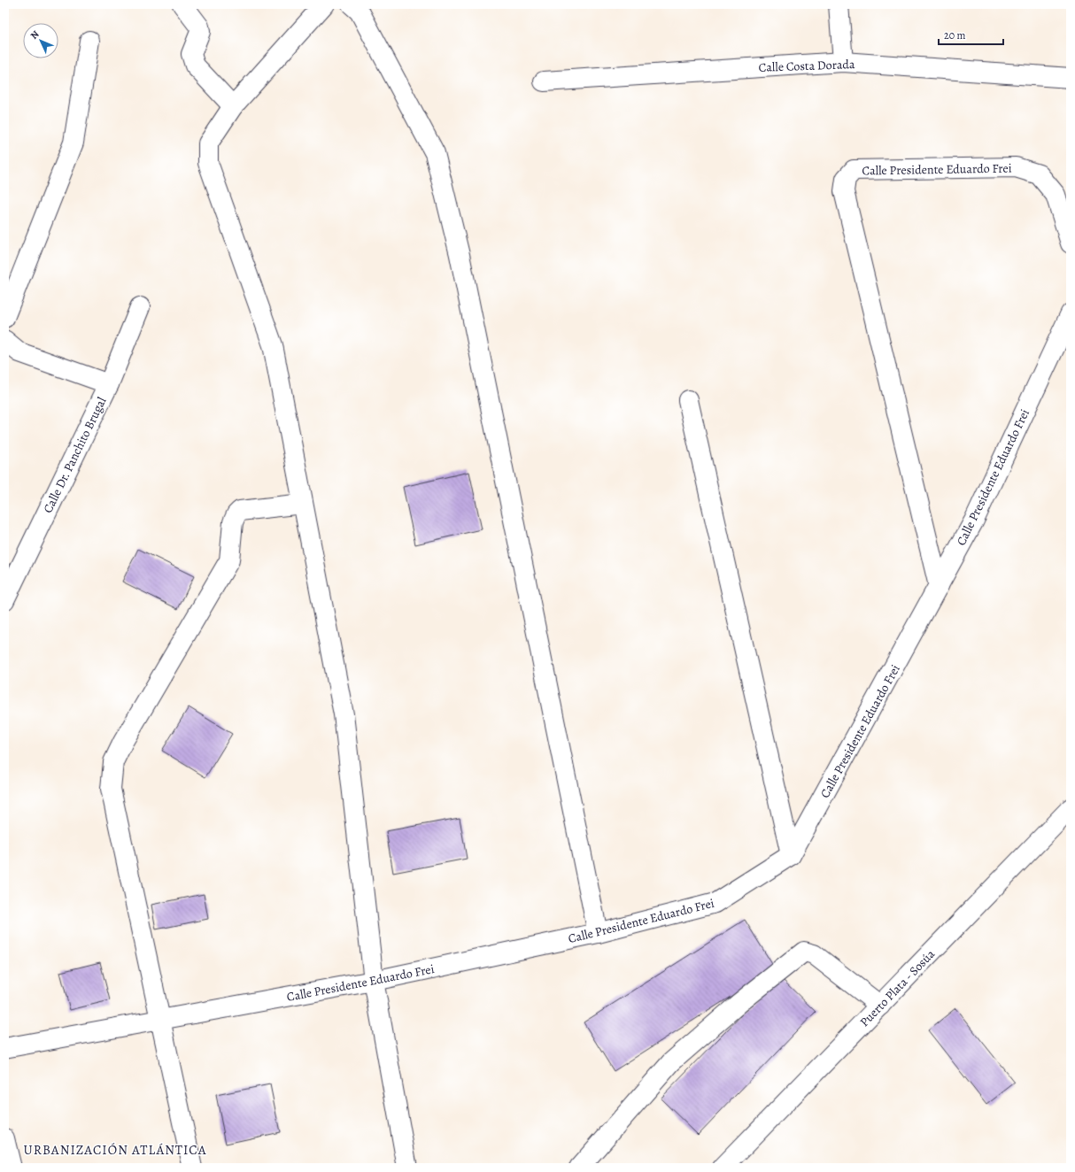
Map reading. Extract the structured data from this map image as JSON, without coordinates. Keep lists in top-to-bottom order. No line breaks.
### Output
{"streets":{"street":["Calle Costa Dorada","Calle Presidente Eduardo Frei","Calle Dr. Panchito Brugal","Puerto Plata - Sosúa"]},"districts":["URBANIZACIÓN ATLÁNTICA"],"scale_bar":"20 m","north":"top left"}
